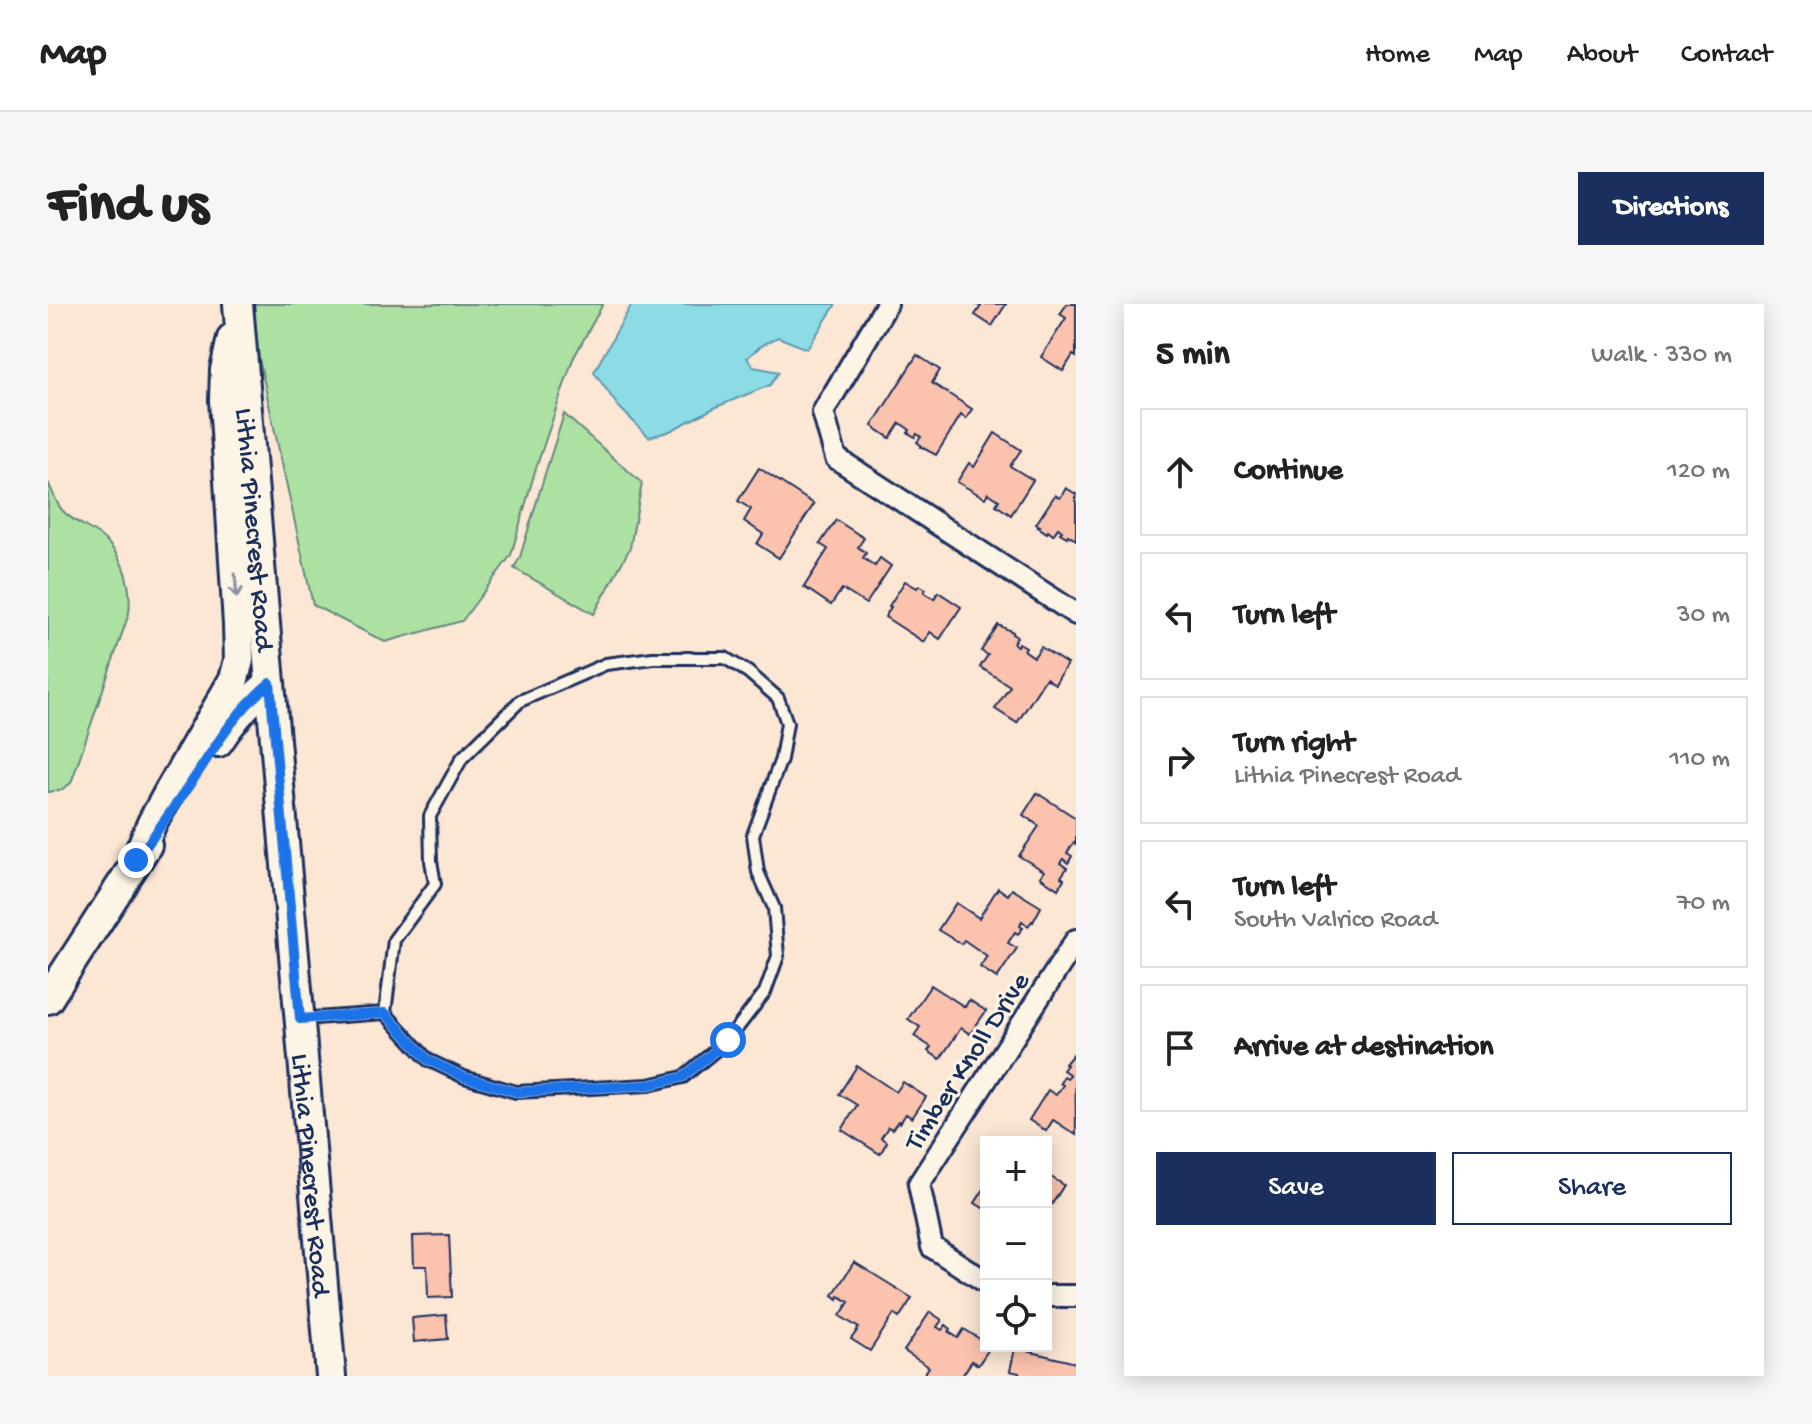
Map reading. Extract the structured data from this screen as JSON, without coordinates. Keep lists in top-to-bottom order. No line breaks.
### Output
{"streets":{"main road":["Lithia Pinecrest Road"],"street":["Timber Knoll Drive"]},"page":{"header":"Map","nav":["Home","Map","About","Contact"],"buttons":["Directions",["Save","Share"]],"title":"Find us","heading":["5 min","Walk · 330 m"],"list":[["Continue","120 m"],["Turn left","30 m"],["Turn right","Lithia Pinecrest Road","110 m"],["Turn left","South Valrico Road","70 m"],"Arrive at destination"],"map_buttons":["+","−"]}}
